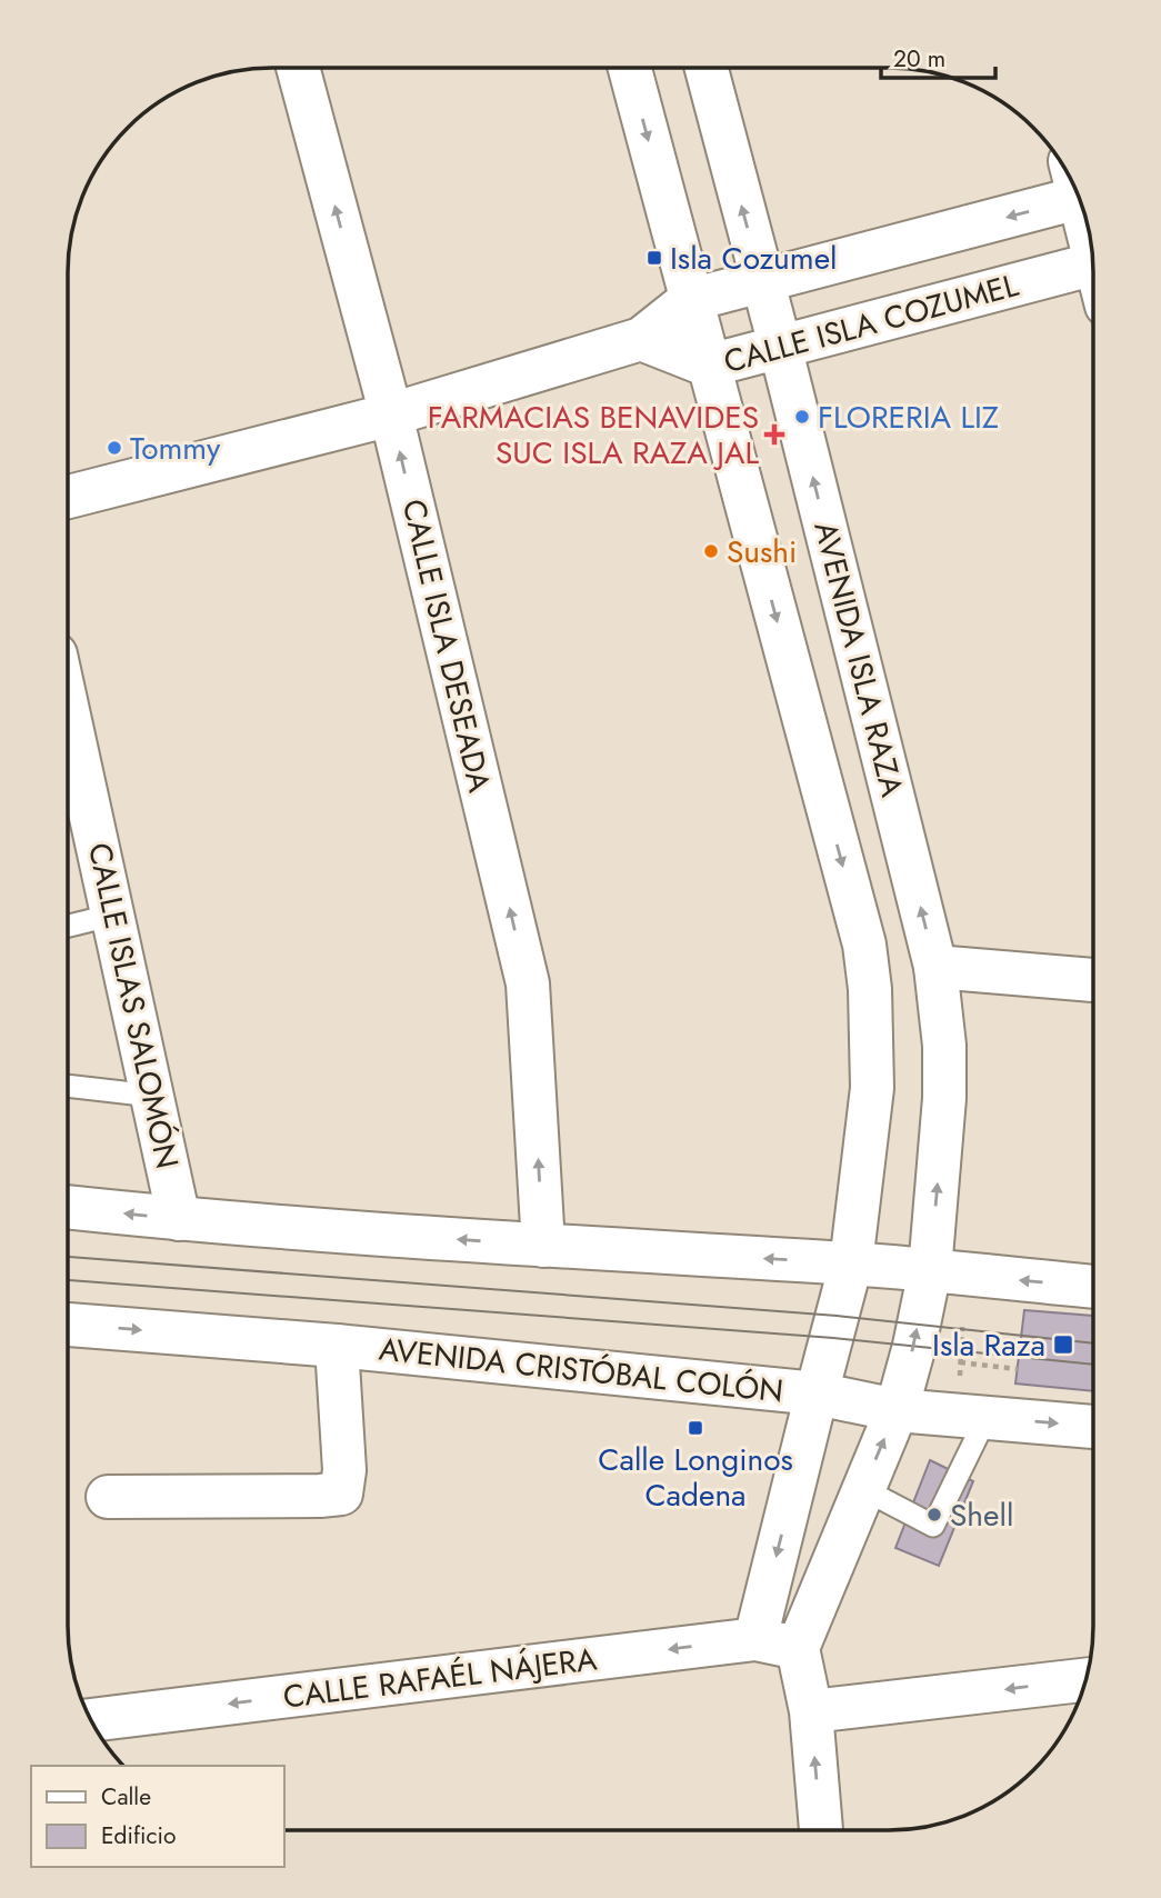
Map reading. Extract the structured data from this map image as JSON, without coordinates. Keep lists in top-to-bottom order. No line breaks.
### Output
{"streets":{"street":["CALLE ISLA COZUMEL","CALLE ISLA DESEADA","AVENIDA ISLA RAZA","CALLE ISLAS SALOMÓN","AVENIDA CRISTÓBAL COLÓN","CALLE RAFAÉL NÁJERA"]},"crossings":[["CALLE ISLA COZUMEL","AVENIDA ISLA RAZA"],["AVENIDA ISLA RAZA","AVENIDA CRISTÓBAL COLÓN"]],"one_way":["CALLE RAFAÉL NÁJERA"],"places":{"transit":["Isla Cozumel","Isla Raza","Calle Longinos Cadena"],"other":["FLORERIA LIZ","Tommy","Sushi","Shell"],"health":["FARMACIAS BENAVIDES SUC ISLA RAZA JAL"]},"legend":["Calle","Edificio"],"scale_bar":"20 m"}
